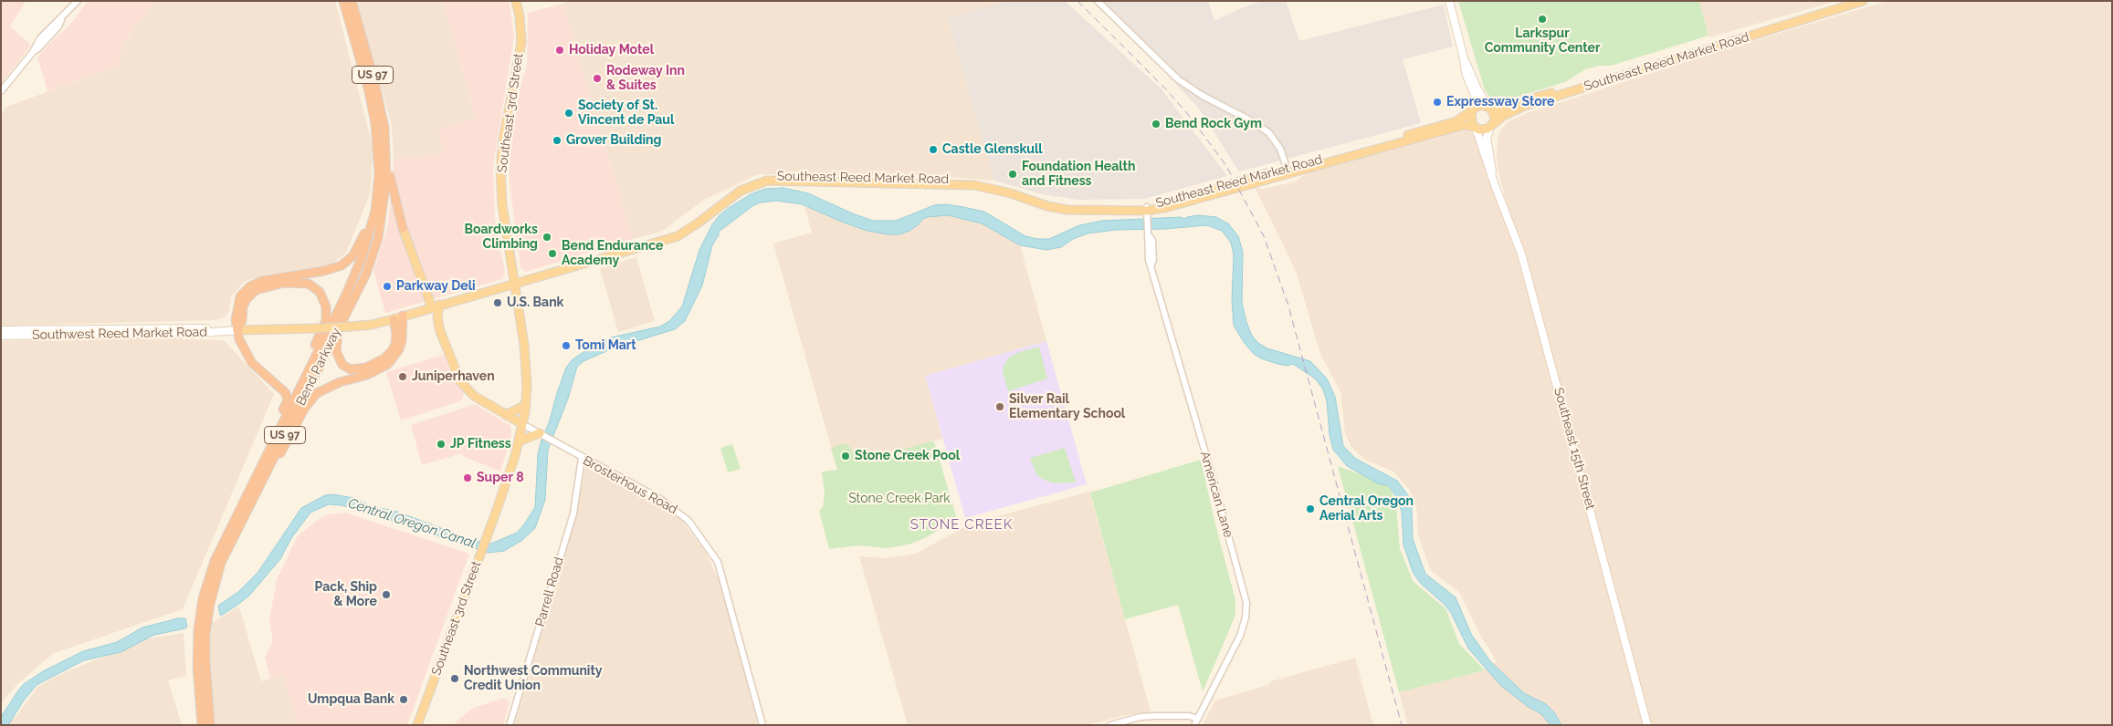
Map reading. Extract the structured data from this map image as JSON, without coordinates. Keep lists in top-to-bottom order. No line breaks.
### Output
{"streets":{"highway":["US 97","Bend Parkway"],"main road":["Southeast Reed Market Road","Southeast 3rd Street","Southwest Reed Market Road","Southeast 15th Street"],"street":["Brosterhous Road","American Lane","Parrell Road"]},"crossings":[["Southeast Reed Market Road","Southeast 3rd Street"],["Southeast Reed Market Road","Southwest Reed Market Road"],["Southeast Reed Market Road","Southeast 15th Street"],["Southeast Reed Market Road","American Lane"],["Southeast 3rd Street","Brosterhous Road"],["Brosterhous Road","Parrell Road"]],"districts":["STONE CREEK"],"water":["Central Oregon Canal"],"parks":["Stone Creek Park"],"places":["Larkspur Community Center","Holiday Motel","Rodeway Inn & Suites","Expressway Store","Society of St. Vincent de Paul","Bend Rock Gym","Grover Building","Castle Glenskull","Foundation Health and Fitness","Boardworks Climbing","Bend Endurance Academy","Parkway Deli","U.S. Bank","Tomi Mart","Juniperhaven","Silver Rail Elementary School","JP Fitness","Stone Creek Pool","Super 8","Central Oregon Aerial Arts","Pack, Ship & More","Northwest Community Credit Union","Umpqua Bank"]}
